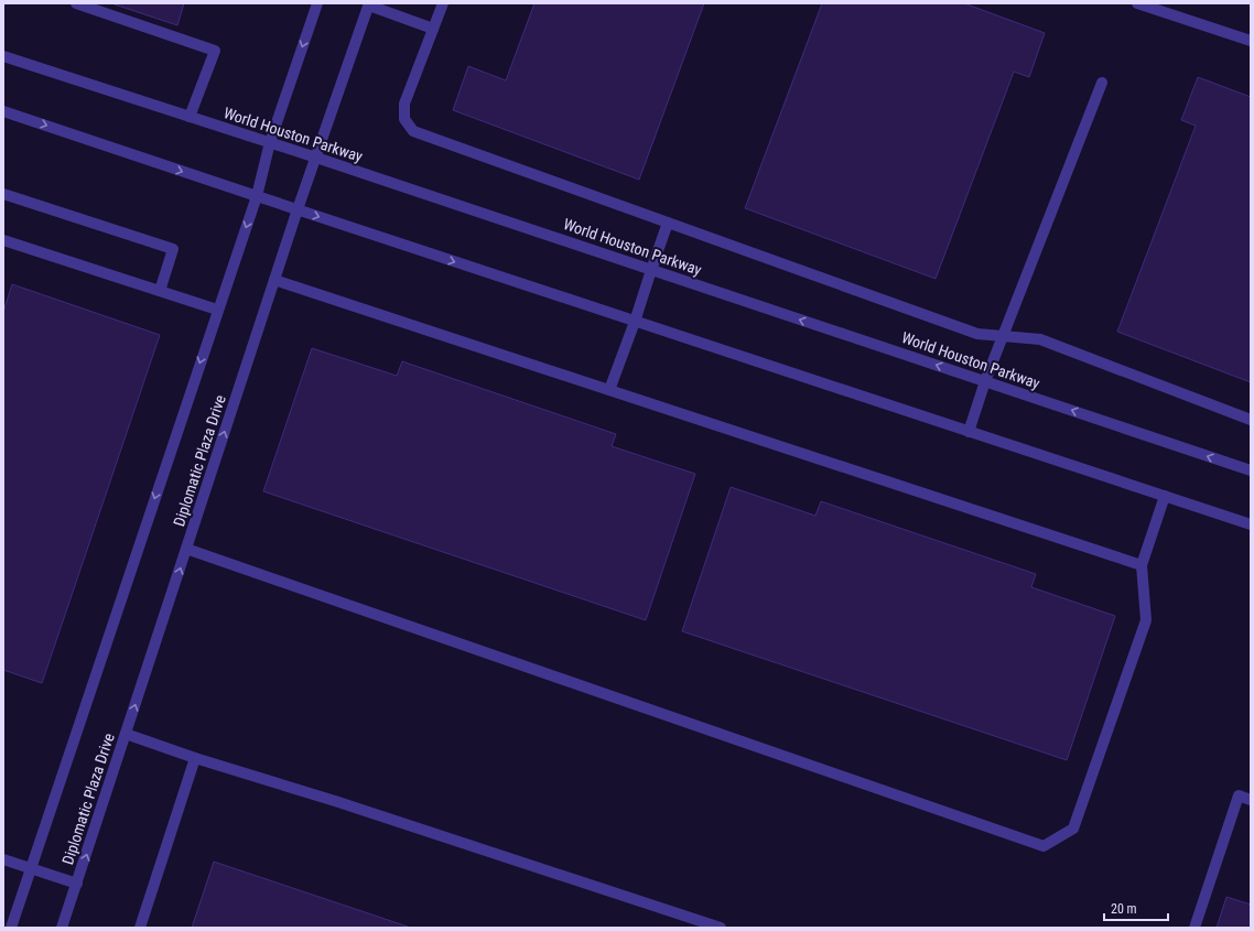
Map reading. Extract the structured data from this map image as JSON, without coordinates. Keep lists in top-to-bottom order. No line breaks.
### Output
{"streets":{"street":["World Houston Parkway","Diplomatic Plaza Drive"]},"crossings":[["World Houston Parkway","Diplomatic Plaza Drive"]],"scale_bar":"20 m"}
